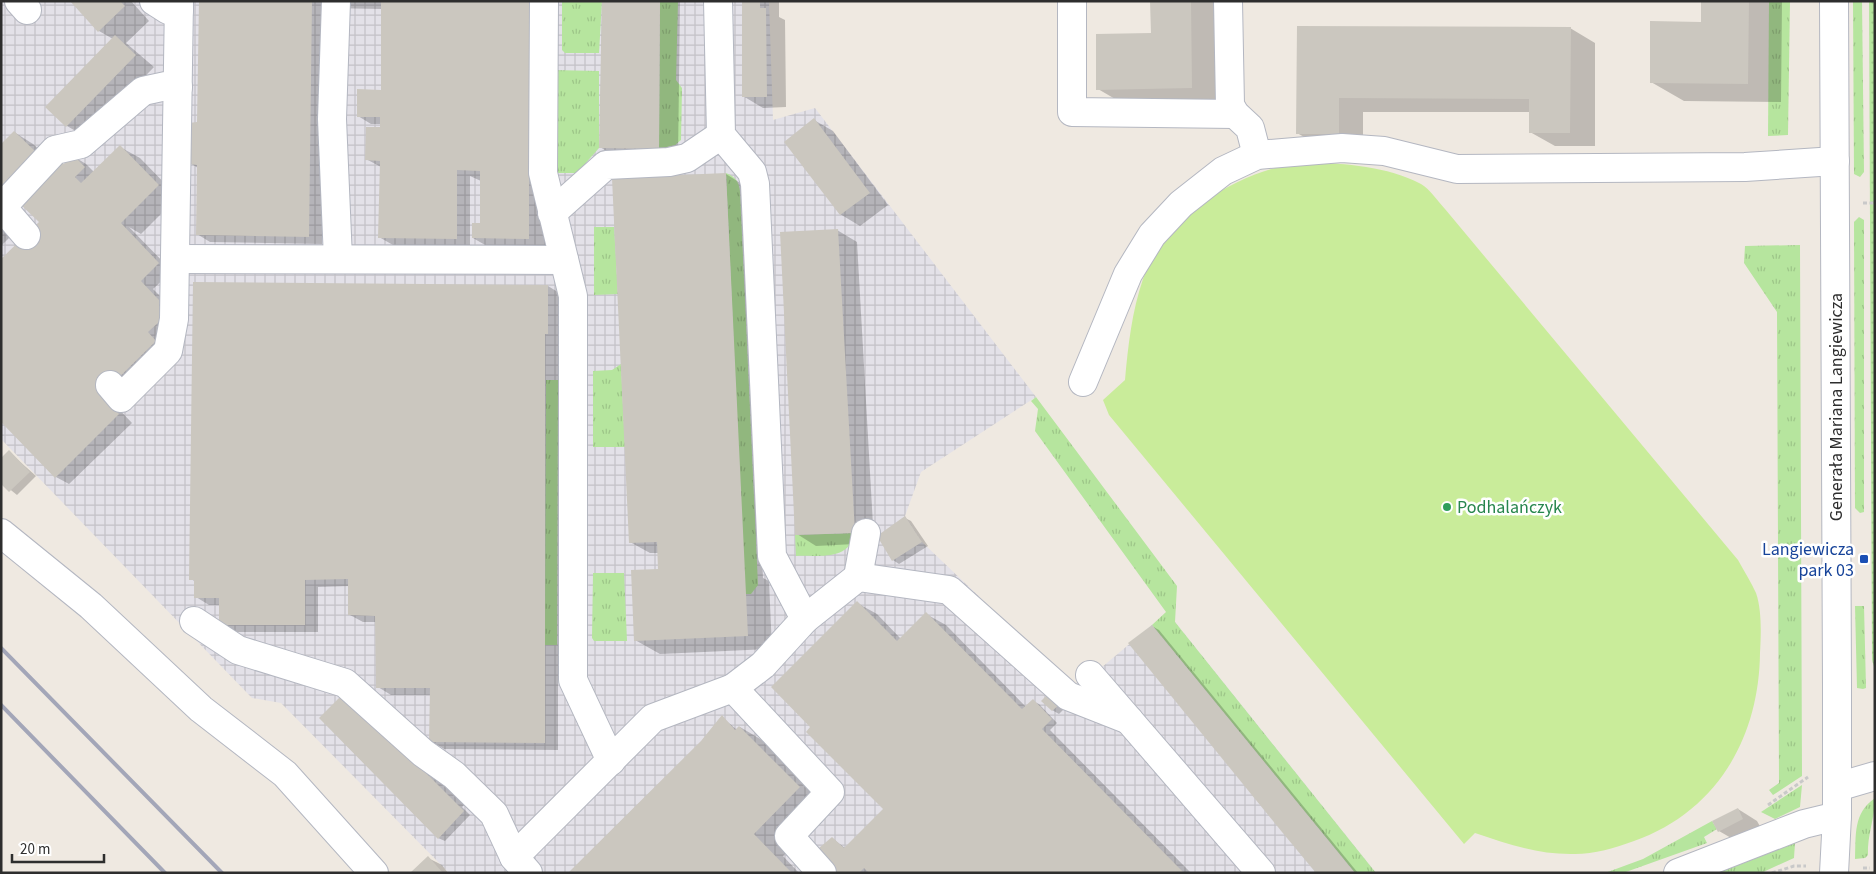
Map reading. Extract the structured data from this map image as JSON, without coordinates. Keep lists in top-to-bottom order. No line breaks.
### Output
{"streets":{"street":["Generała Mariana Langiewicza"]},"places":{"other":["Podhalańczyk"],"transit":["Langiewicza park 03"]},"scale_bar":"20 m"}
